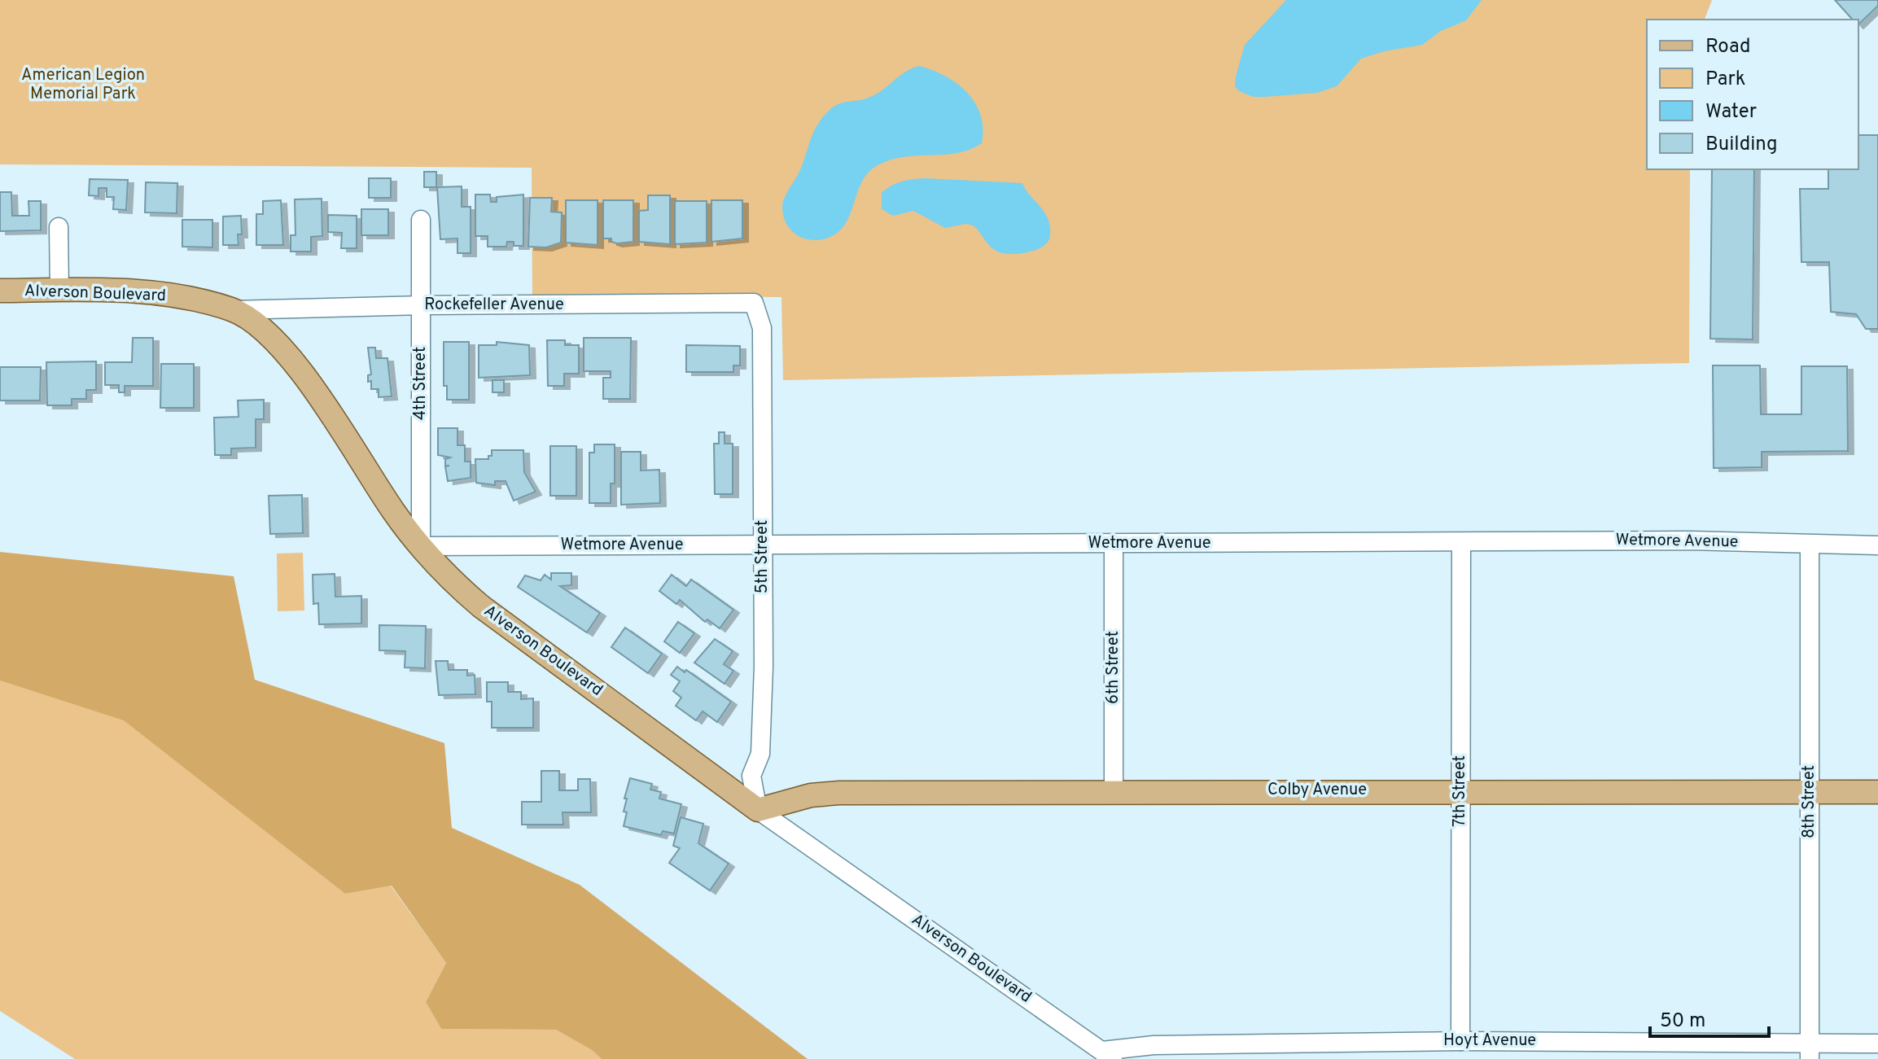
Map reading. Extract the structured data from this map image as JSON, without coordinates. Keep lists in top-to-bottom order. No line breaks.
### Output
{"streets":{"main road":["Alverson Boulevard","Colby Avenue"],"street":["Rockefeller Avenue","4th Street","Wetmore Avenue","5th Street","6th Street","7th Street","8th Street","Hoyt Avenue"]},"crossings":[["Alverson Boulevard","Rockefeller Avenue"],["Alverson Boulevard","4th Street"],["Alverson Boulevard","Wetmore Avenue"],["Alverson Boulevard","5th Street"],["Alverson Boulevard","Colby Avenue"],["Alverson Boulevard","Hoyt Avenue"],["Rockefeller Avenue","4th Street"],["Rockefeller Avenue","5th Street"],["4th Street","Wetmore Avenue"],["Wetmore Avenue","5th Street"],["Wetmore Avenue","6th Street"],["Wetmore Avenue","7th Street"],["Wetmore Avenue","8th Street"],["5th Street","Colby Avenue"],["6th Street","Colby Avenue"],["Colby Avenue","7th Street"],["Colby Avenue","8th Street"],["7th Street","Hoyt Avenue"],["8th Street","Hoyt Avenue"]],"parks":["American Legion Memorial Park"],"legend":["Road","Park","Water","Building"],"scale_bar":"50 m"}
